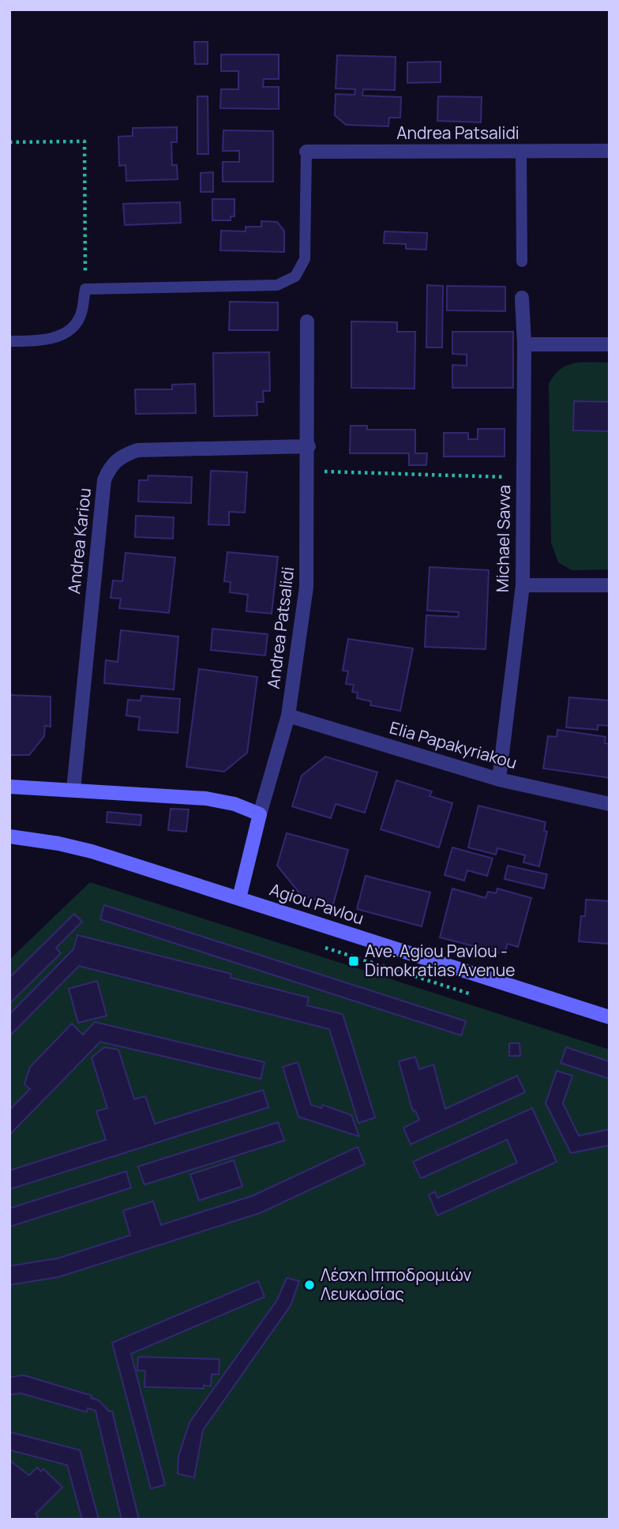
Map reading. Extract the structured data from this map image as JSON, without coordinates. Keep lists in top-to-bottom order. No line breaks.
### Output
{"streets":{"main road":["Andrea Patsalidi","Agiou Pavlou"],"street":["Michael Savva","Andrea Kariou","Elia Papakyriakou"]},"crossings":[["Andrea Patsalidi","Andrea Kariou"],["Andrea Patsalidi","Elia Papakyriakou"],["Andrea Patsalidi","Agiou Pavlou"],["Michael Savva","Elia Papakyriakou"]],"places":{"transit":["Ave. Agiou Pavlou - Dimokratias Avenue"],"other":["Λέσχη Ιπποδρομιών Λευκωσίας"]}}
